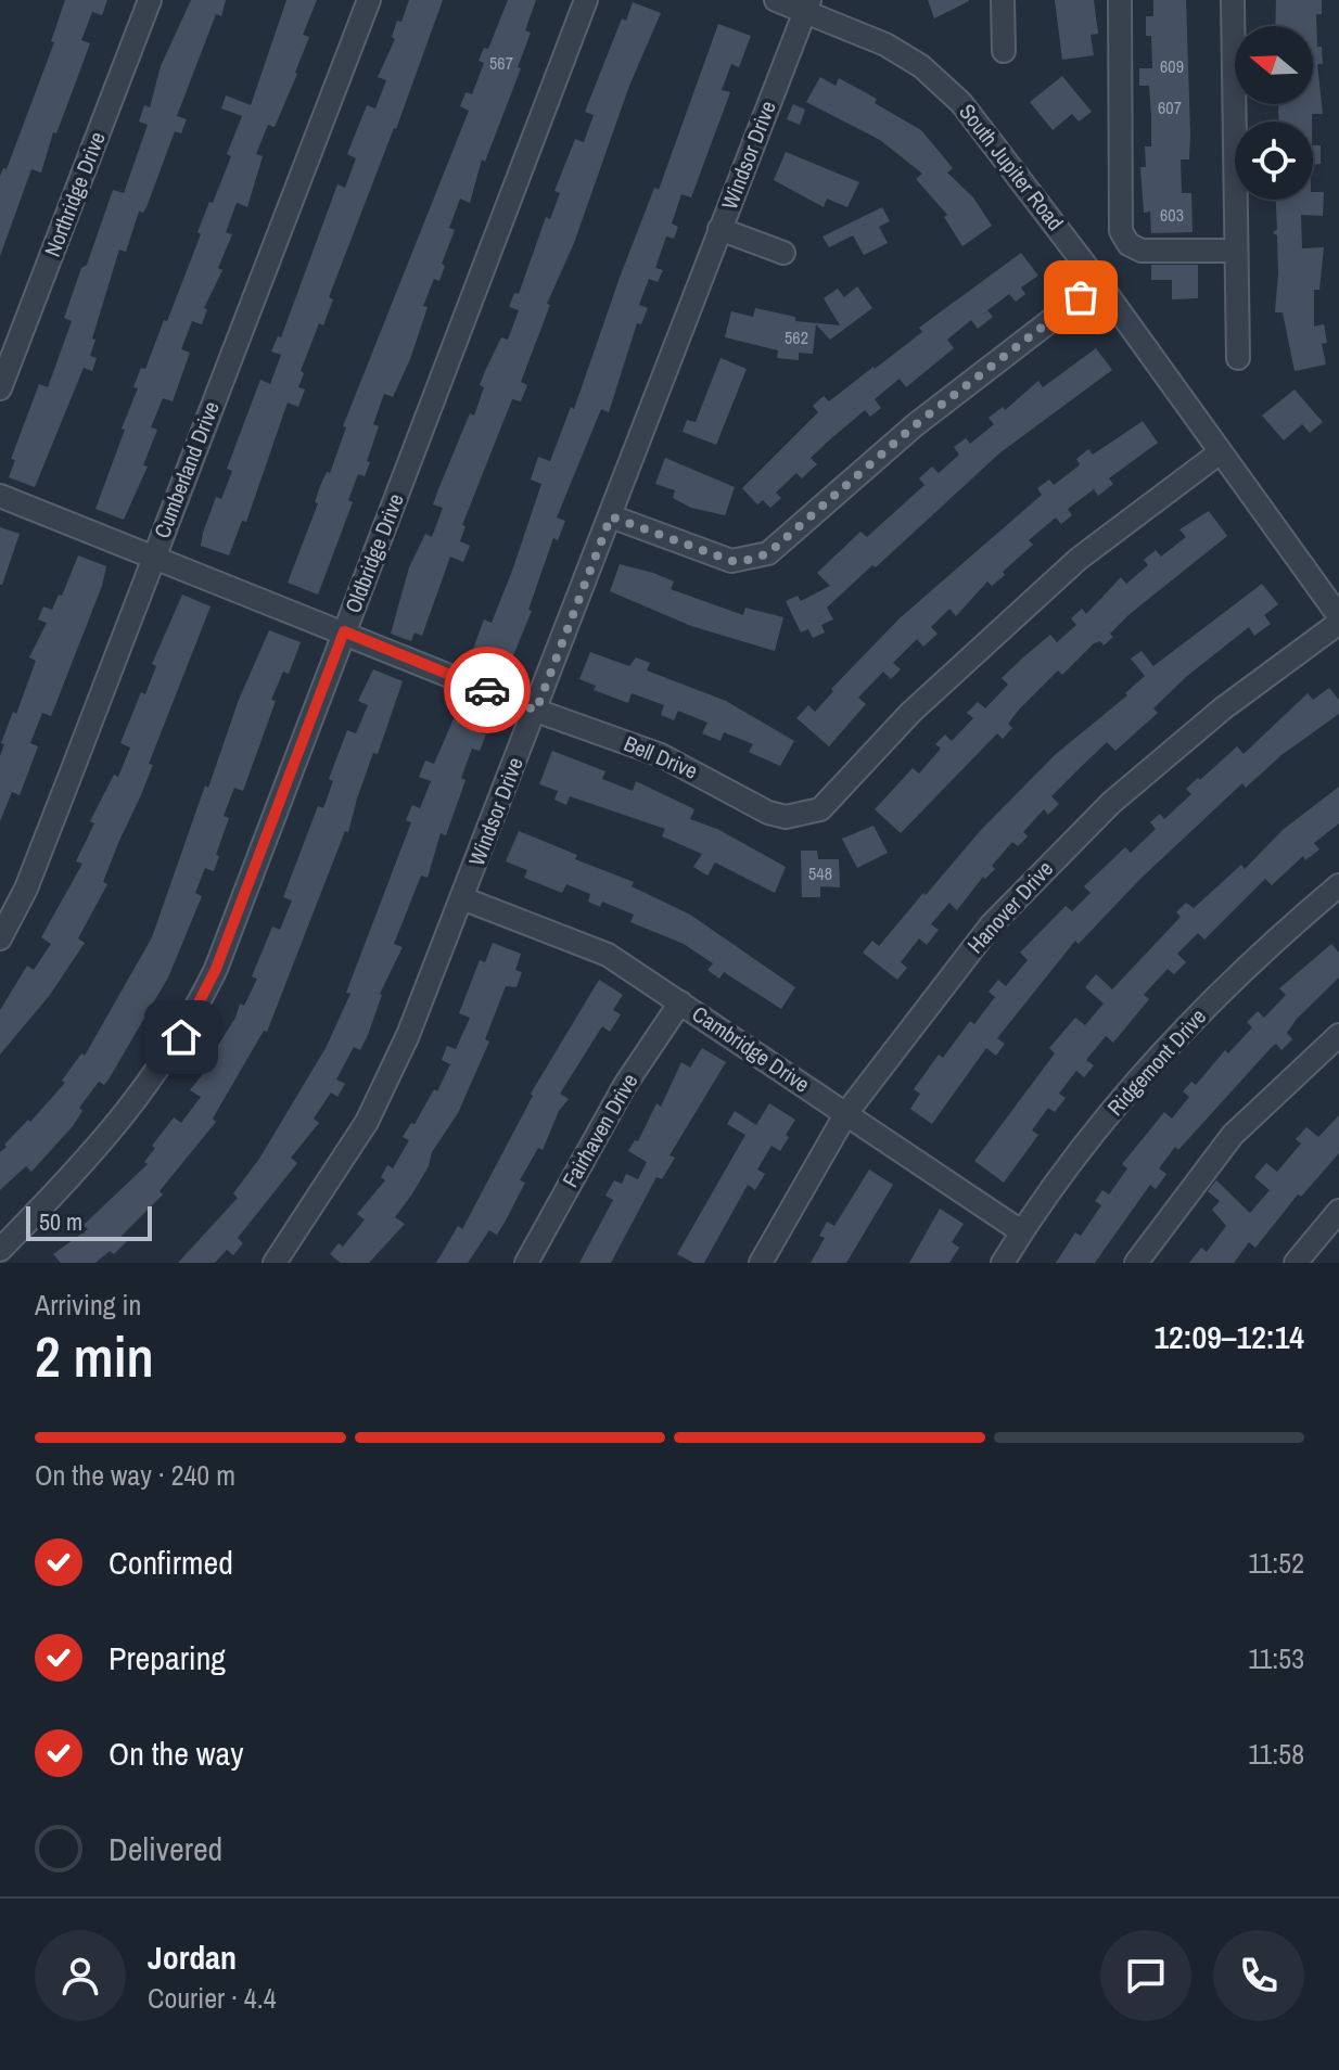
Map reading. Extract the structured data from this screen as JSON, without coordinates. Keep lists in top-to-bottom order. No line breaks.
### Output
{"streets":{"street":["Windsor Drive","South Jupiter Road","Northridge Drive","Cumberland Drive","Oldbridge Drive","Bell Drive","Hanover Drive","Cambridge Drive","Ridgemont Drive","Fairhaven Drive"]},"crossings":[["Windsor Drive","South Jupiter Road"],["Windsor Drive","Bell Drive"],["Windsor Drive","Cambridge Drive"],["South Jupiter Road","Bell Drive"],["South Jupiter Road","Hanover Drive"],["Cumberland Drive","Bell Drive"],["Oldbridge Drive","Bell Drive"],["Hanover Drive","Cambridge Drive"],["Cambridge Drive","Ridgemont Drive"],["Cambridge Drive","Fairhaven Drive"]],"house_numbers":["567","609","607","603","562","548"],"scale_bar":"50 m","north":"left","page":{"scale":"50 m","heading":["2 min","Arriving in","12:09–12:14"],"panel":["Jordan","Courier · 4.4"],"bar":"On the way · 240 m","list":[["Confirmed","11:52"],["Preparing","11:53"],["On the way","11:58"],"Delivered"]}}
